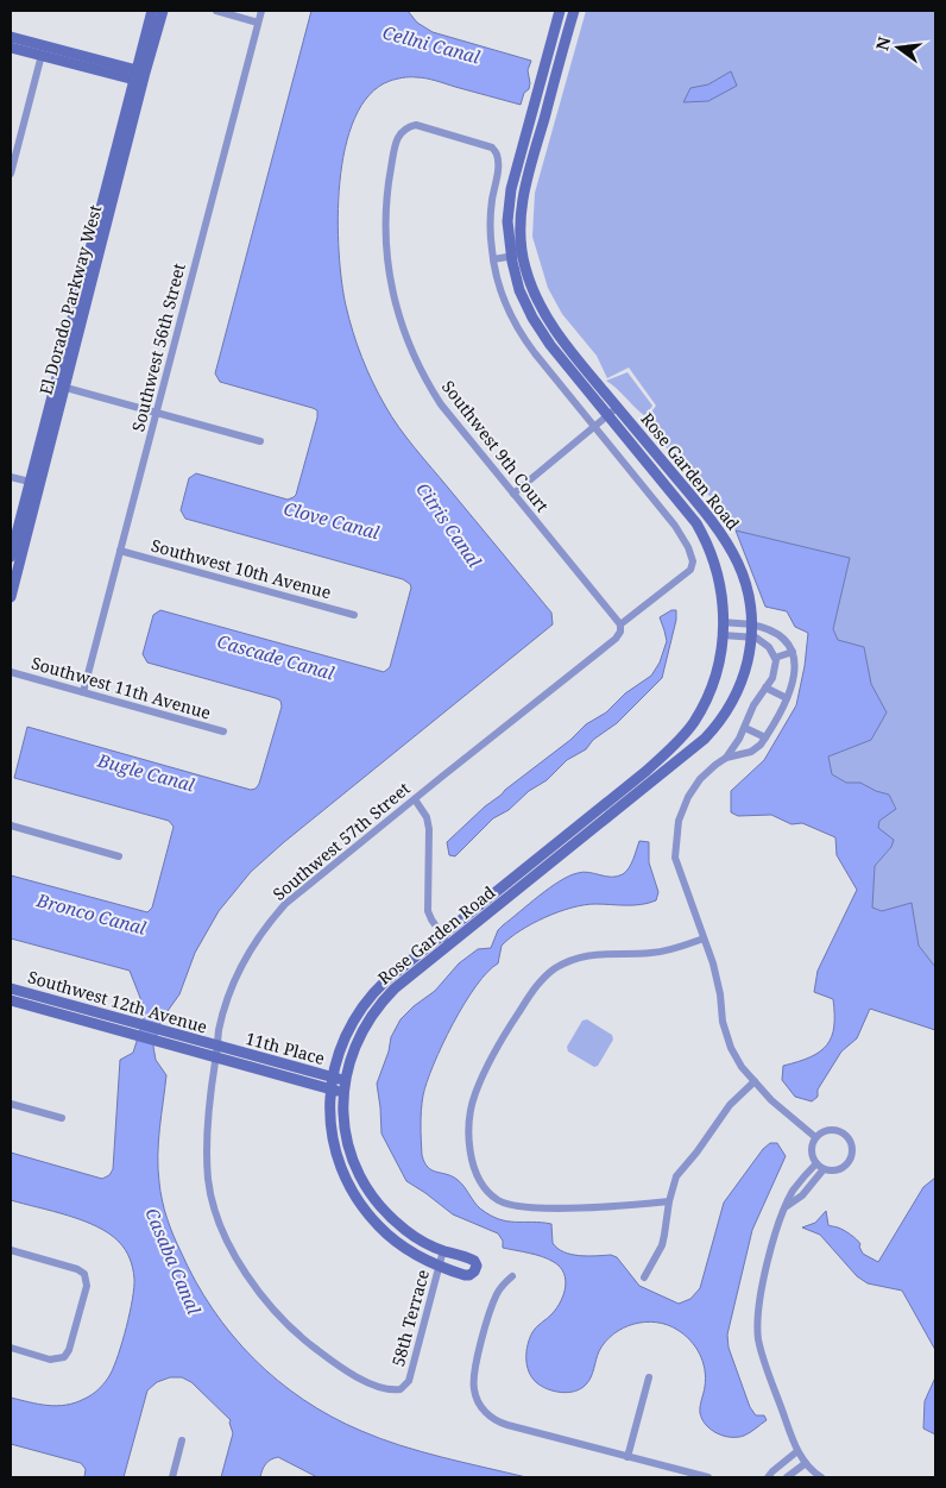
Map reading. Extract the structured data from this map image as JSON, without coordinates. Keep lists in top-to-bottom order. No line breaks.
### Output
{"streets":{"street":["El Dorado Parkway West","Southwest 56th Street","Southwest 9th Court","Rose Garden Road","Southwest 10th Avenue","Southwest 11th Avenue","Southwest 57th Street","Southwest 12th Avenue","11th Place","58th Terrace"]},"crossings":[["Southwest 56th Street","Southwest 10th Avenue"],["Southwest 56th Street","Southwest 11th Avenue"],["Southwest 9th Court","Southwest 57th Street"],["Rose Garden Road","11th Place"],["Rose Garden Road","58th Terrace"],["Southwest 57th Street","Southwest 12th Avenue"],["Southwest 57th Street","11th Place"],["Southwest 57th Street","58th Terrace"],["Southwest 12th Avenue","11th Place"]],"water":["Cellni Canal","Clove Canal","Citris Canal","Cascade Canal","Bugle Canal","Bronco Canal","Casaba Canal"],"north":"left"}
